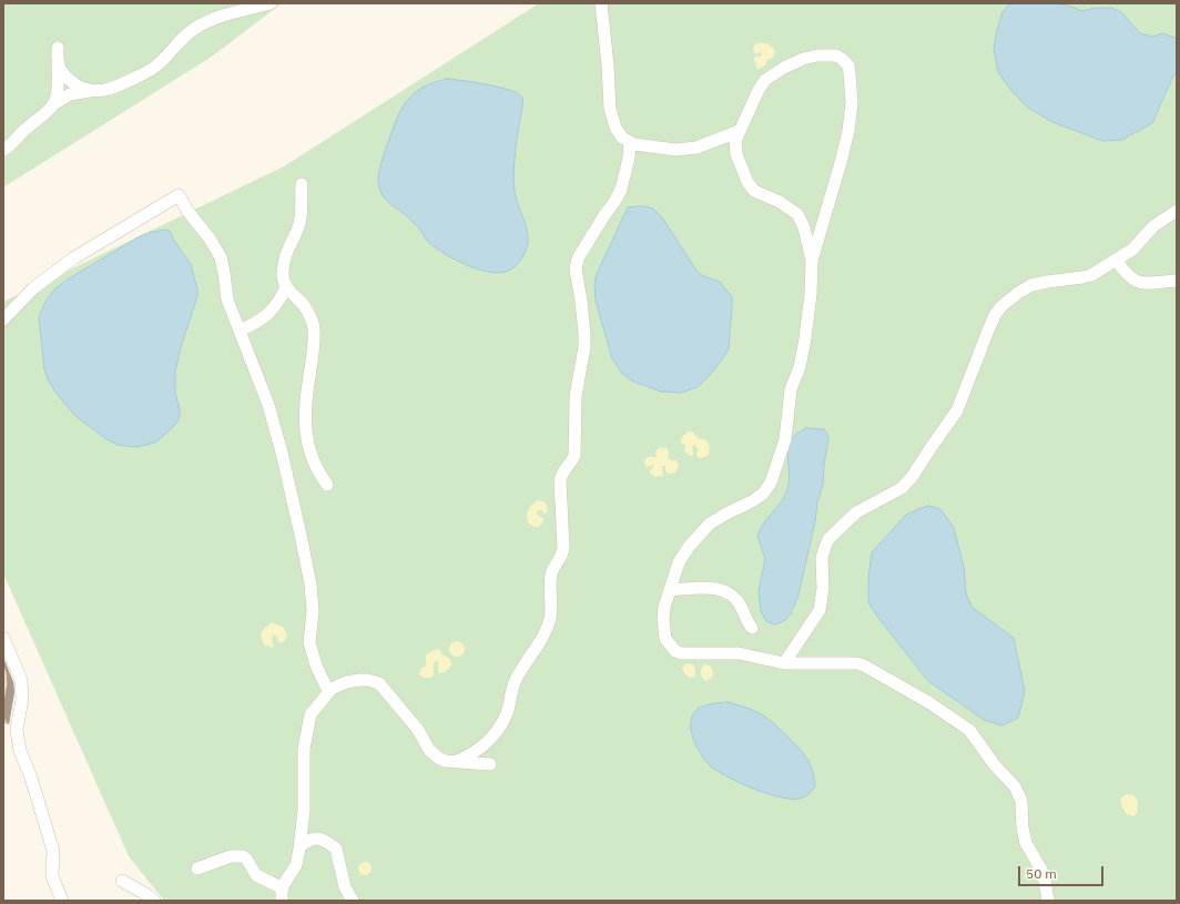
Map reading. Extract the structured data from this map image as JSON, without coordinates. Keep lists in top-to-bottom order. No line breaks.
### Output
{"scale_bar":"50 m"}
